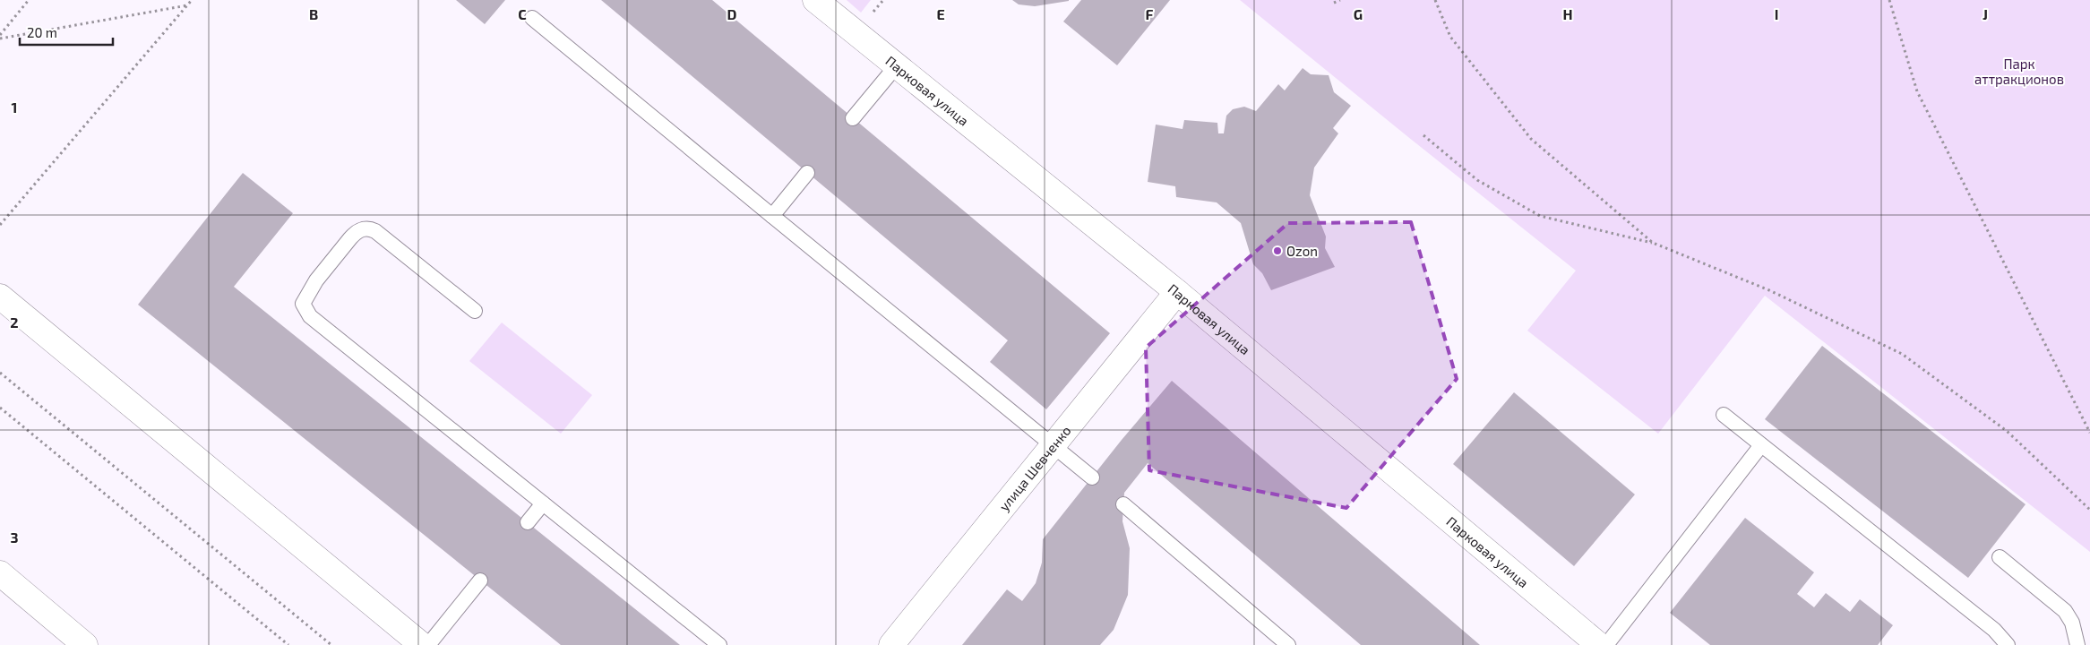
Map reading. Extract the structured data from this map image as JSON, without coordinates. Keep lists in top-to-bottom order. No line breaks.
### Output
{"streets":{"street":["Парковая улица","улица Шевченко"]},"crossings":[["Парковая улица","улица Шевченко"]],"parks":["Парк аттракционов"],"places":["Ozon"],"scale_bar":"20 m","grid":{"columns":["B","C","D","E","F","G","H","I","J"],"rows":["1","2","3"]}}
